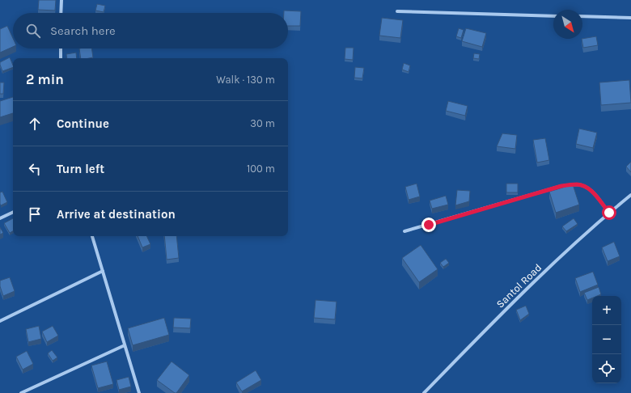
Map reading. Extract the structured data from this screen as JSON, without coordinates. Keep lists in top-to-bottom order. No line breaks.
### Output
{"streets":{"street":["Santol Road"]},"north":"bottom right","page":{"search":"Search here","heading":["2 min","Walk · 130 m"],"list":[["Continue","30 m"],["Turn left","100 m"],"Arrive at destination"],"map_buttons":["+","−"]}}
